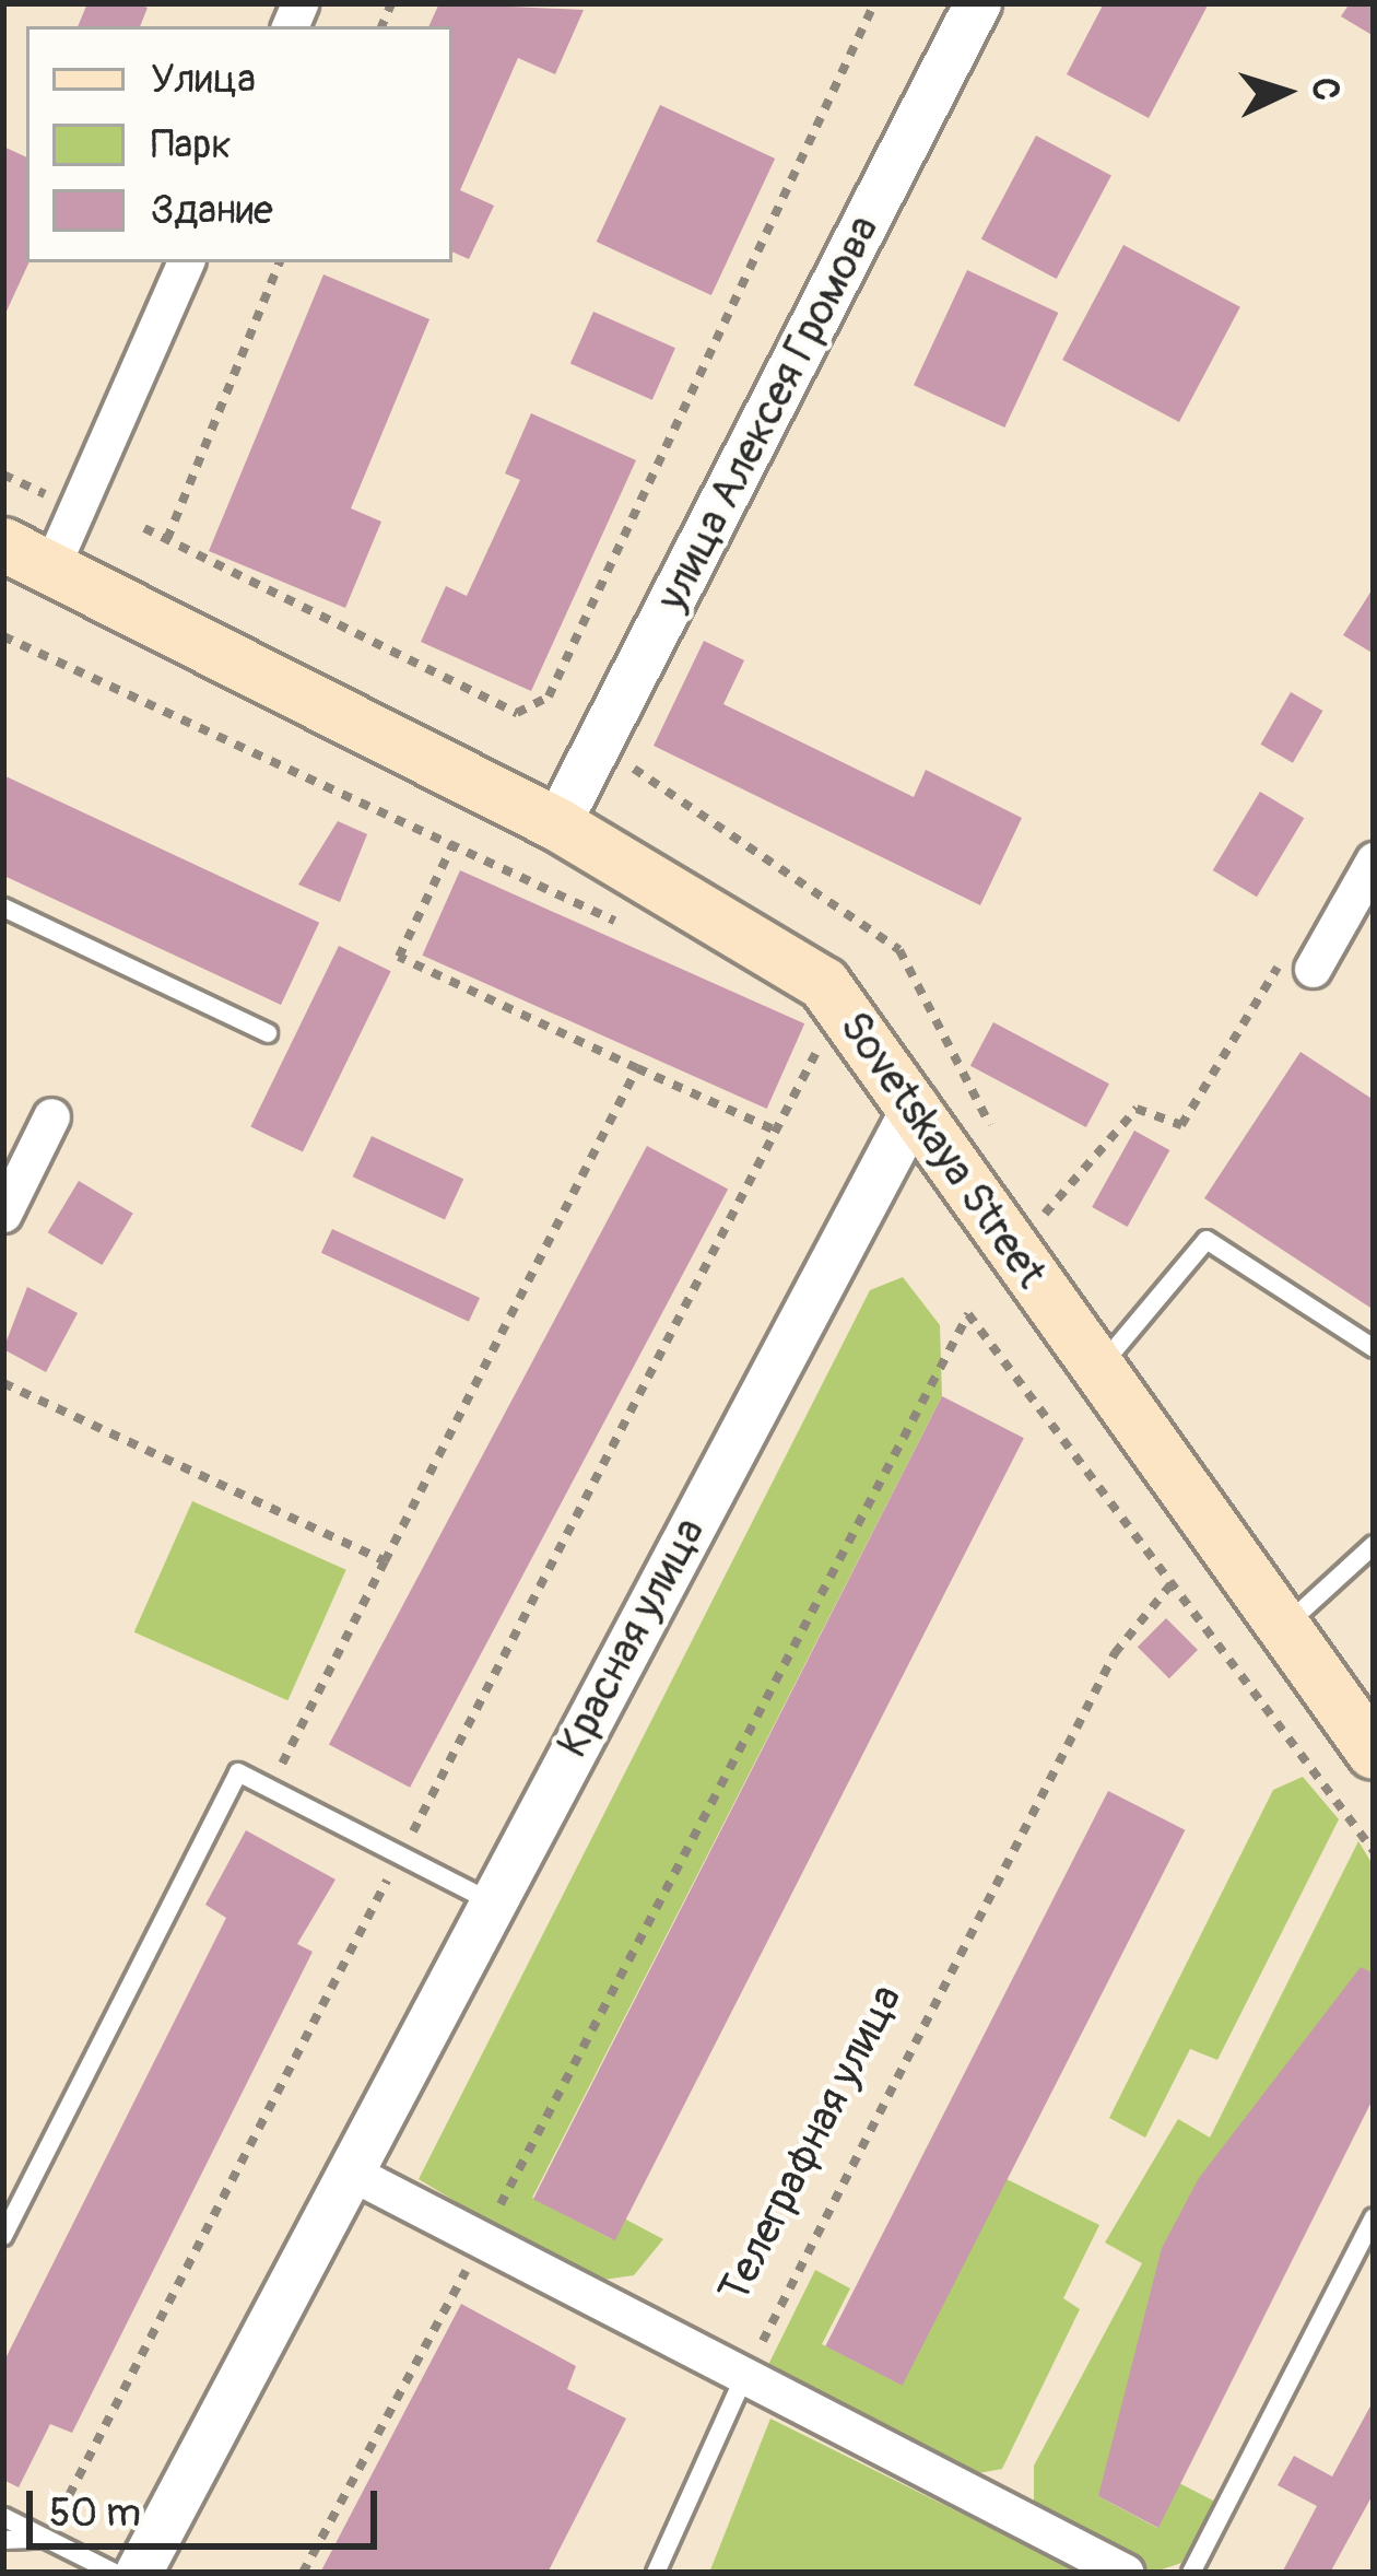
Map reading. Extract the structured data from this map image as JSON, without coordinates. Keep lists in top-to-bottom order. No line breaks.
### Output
{"streets":{"main road":["Sovetskaya Street"],"street":["улица Алексея Громова","Красная улица"],"path":["Телеграфная улица"]},"crossings":[["улица Алексея Громова","Sovetskaya Street"],["Sovetskaya Street","Красная улица"]],"legend":["Улица","Парк","Здание"],"scale_bar":"50 m","north":"right"}
